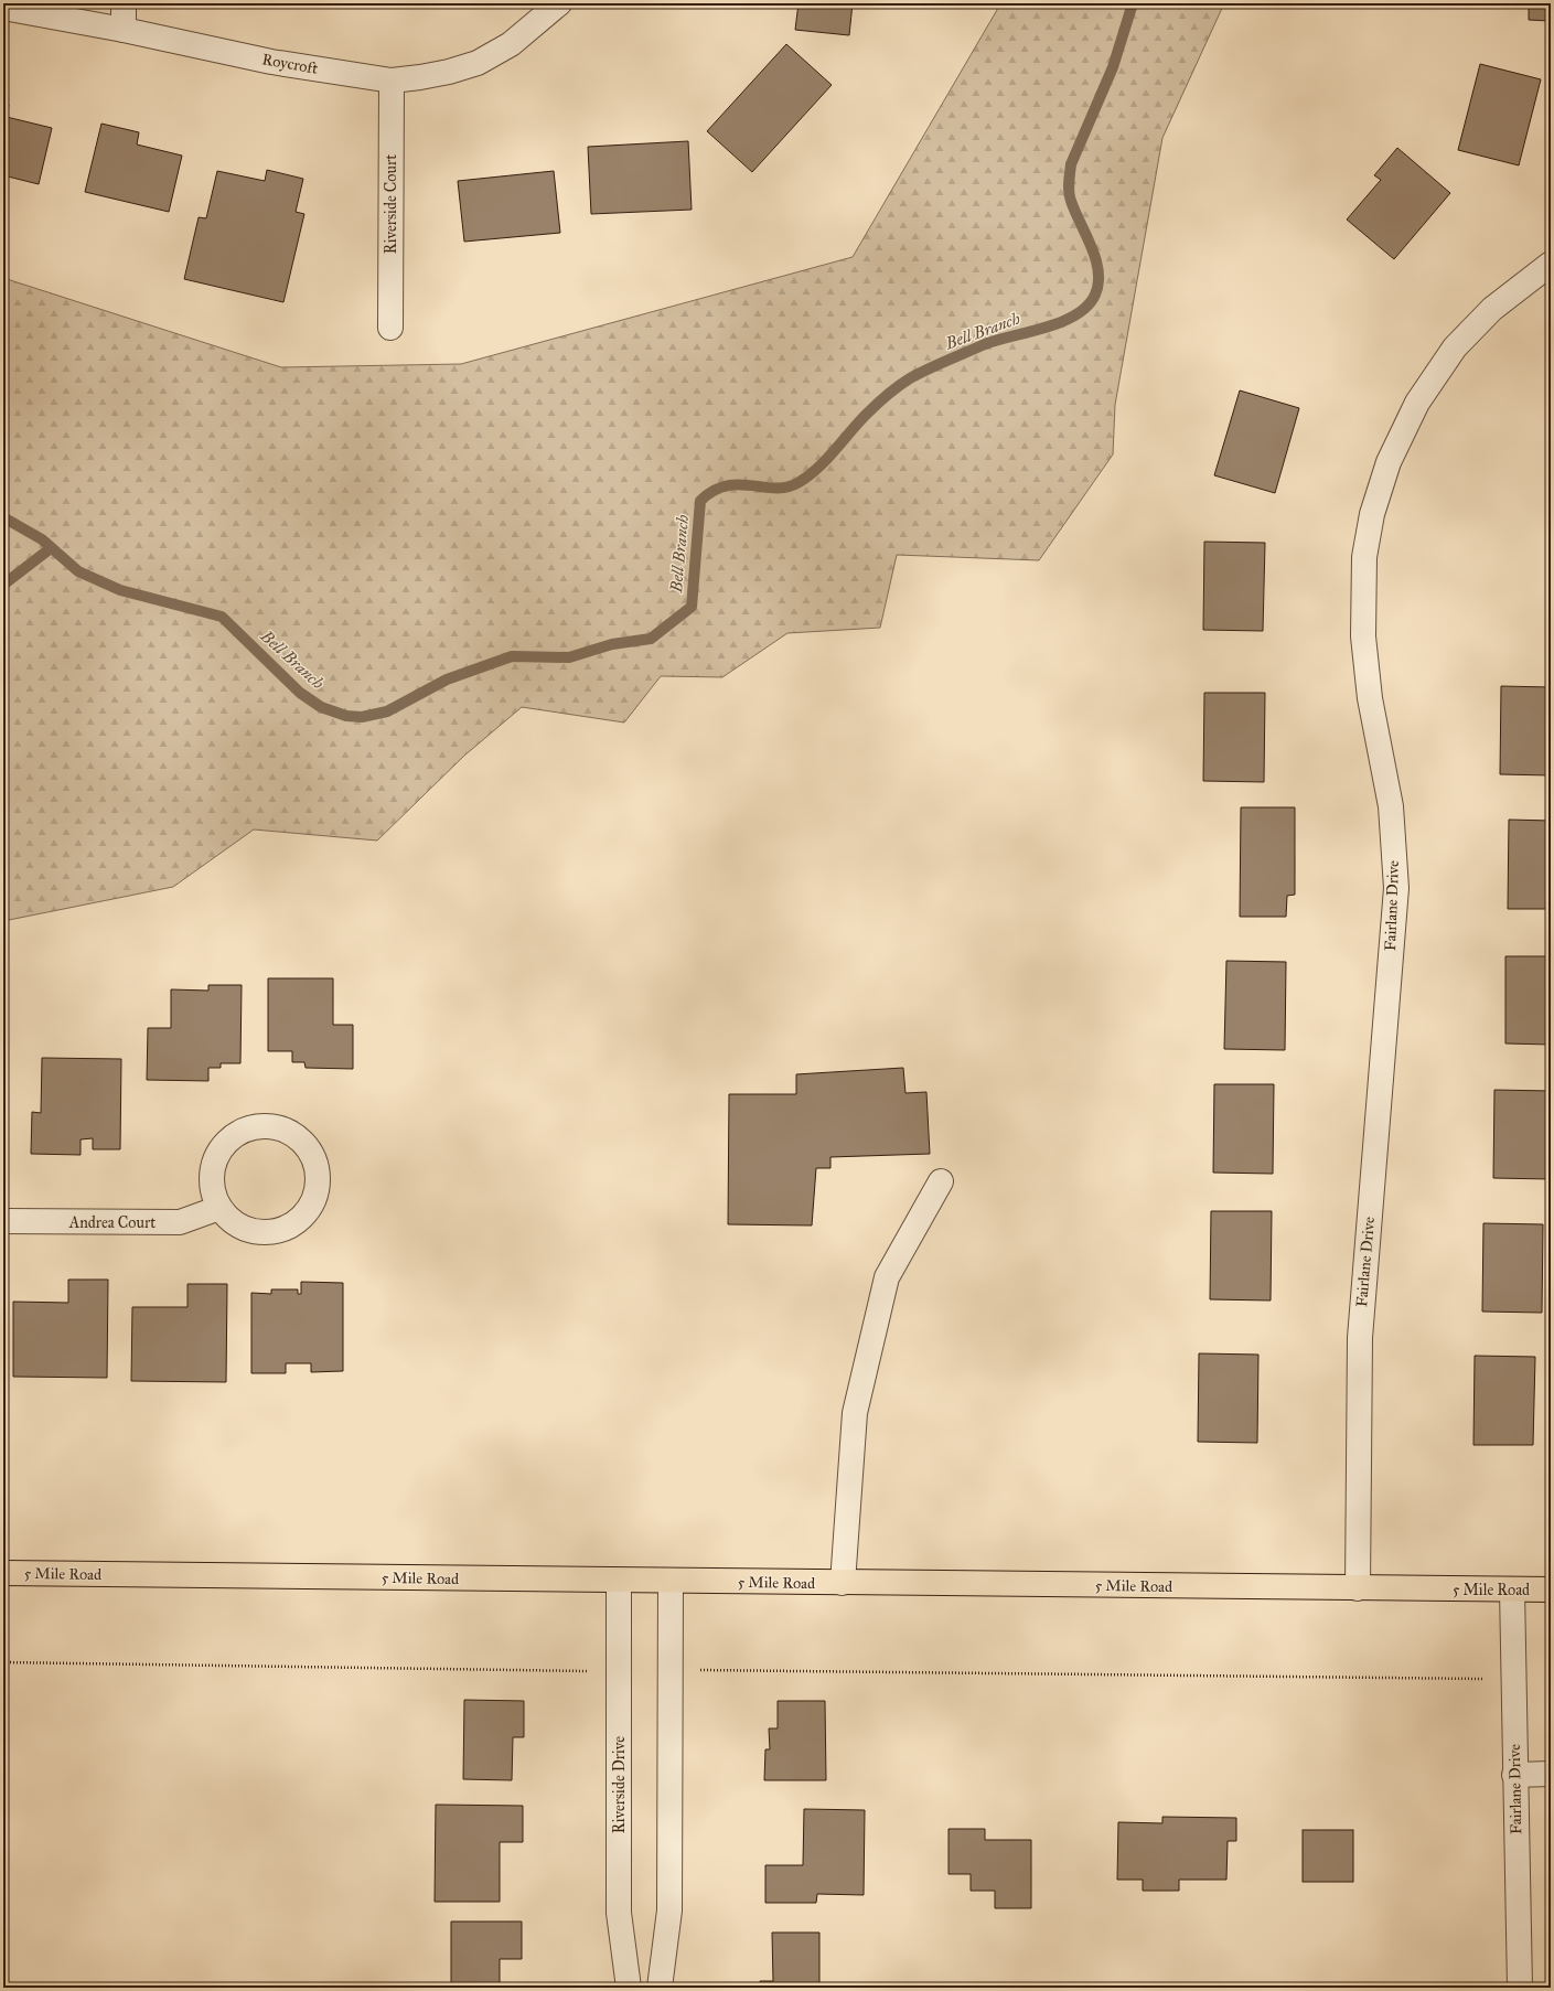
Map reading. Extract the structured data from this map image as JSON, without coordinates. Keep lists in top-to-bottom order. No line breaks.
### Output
{"streets":{"main road":["5 Mile Road"],"street":["Roycroft","Riverside Court","Fairlane Drive","Andrea Court","Riverside Drive"]},"crossings":[["Roycroft","Riverside Court"],["Fairlane Drive","5 Mile Road"],["5 Mile Road","Riverside Drive"]],"water":["Bell Branch"]}
